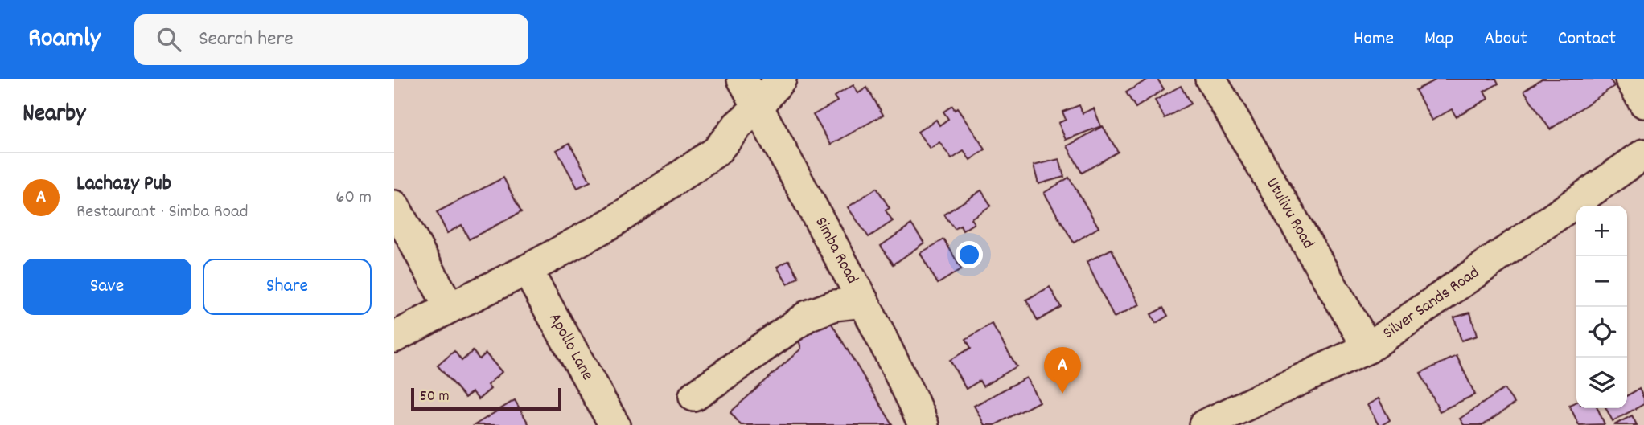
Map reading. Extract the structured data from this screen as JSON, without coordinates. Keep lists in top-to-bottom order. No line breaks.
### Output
{"streets":{"street":["Utulivu Road","Simba Road","Silver Sands Road","Apollo Lane"]},"crossings":[["Utulivu Road","Silver Sands Road"]],"scale_bar":"50 m","page":{"header":"Roamly","search":"Search here","nav":["Home","Map","About","Contact"],"heading":"Nearby","list":[{"mark":"A","name":"Lachazy Pub","note":"Restaurant · Simba Road","value":"60 m"}],"map_buttons":["+","−"],"buttons":["Save","Share"],"pins":"A","scale":"50 m"}}
